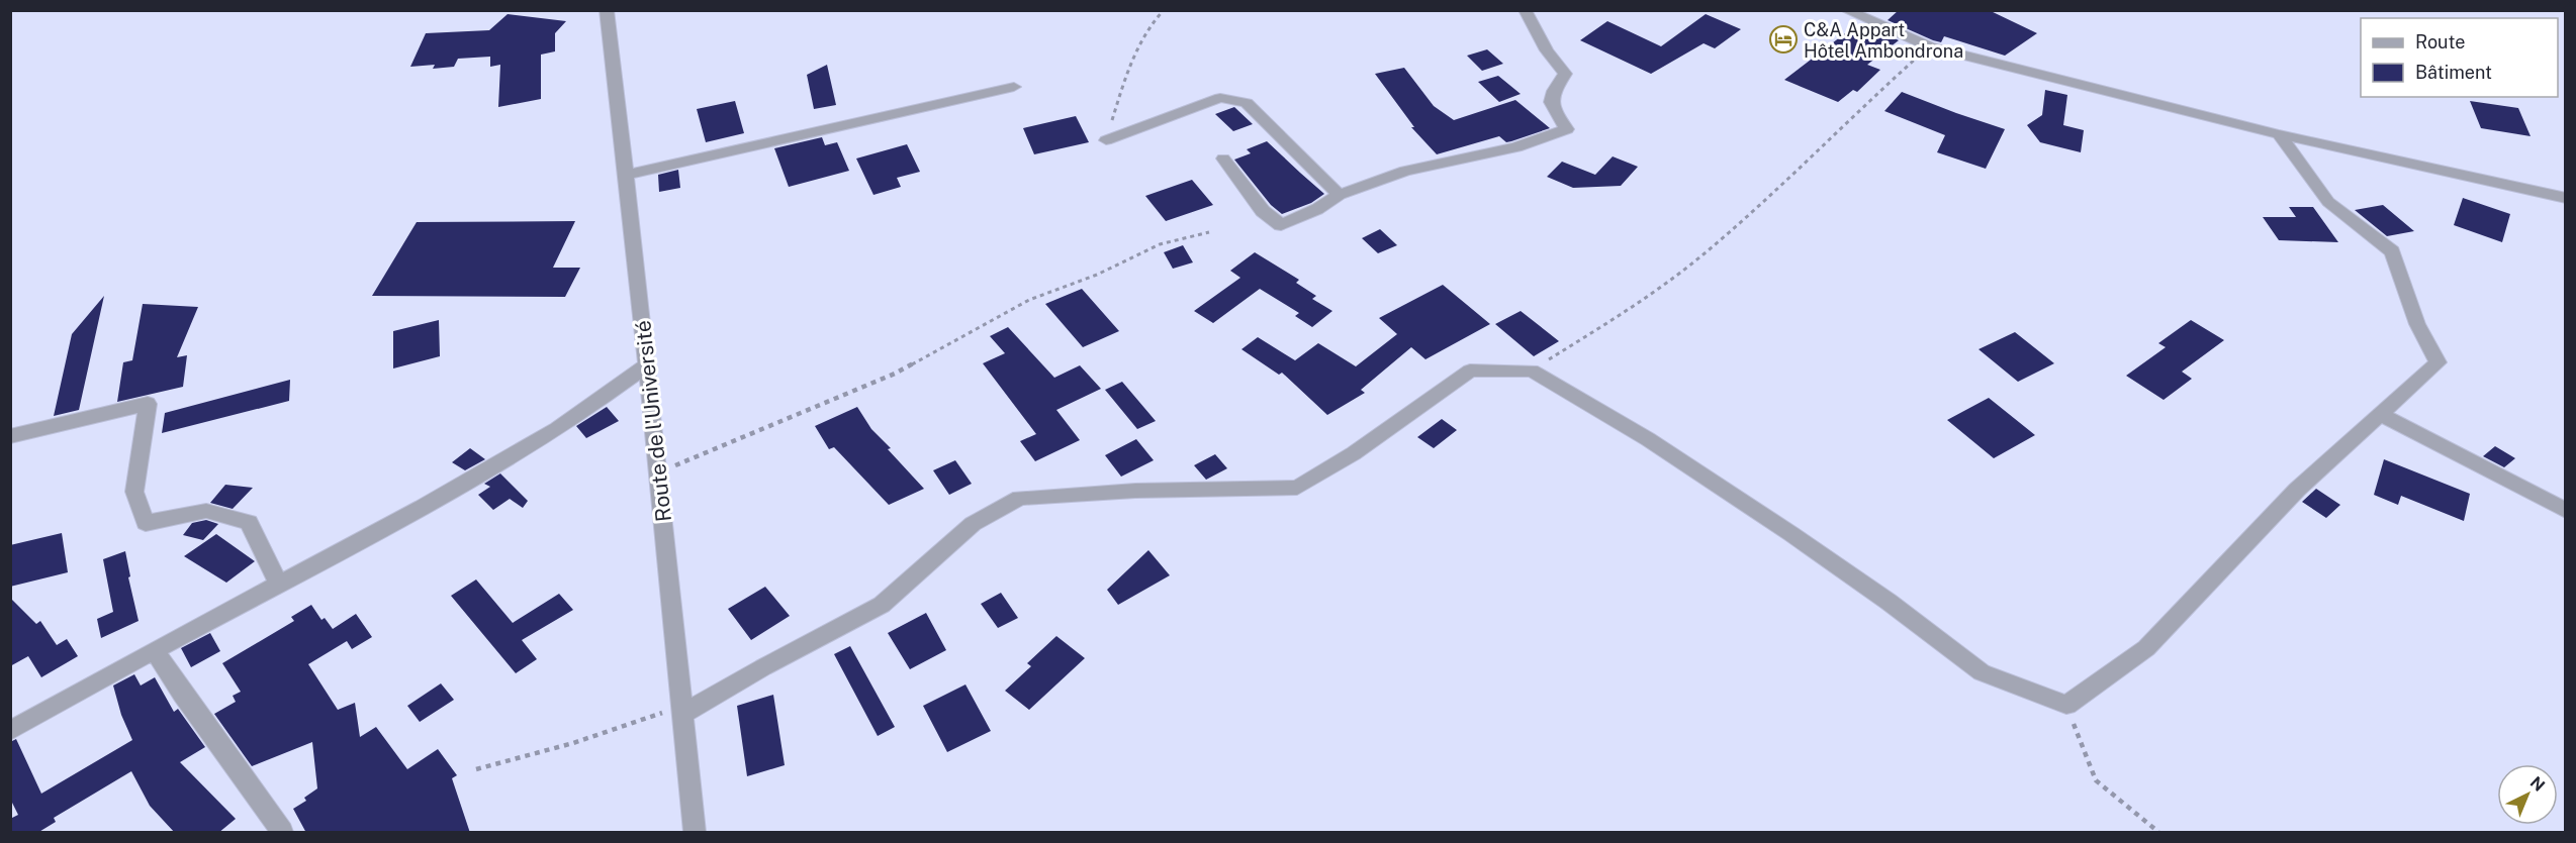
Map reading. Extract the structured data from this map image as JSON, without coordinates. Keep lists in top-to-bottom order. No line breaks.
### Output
{"streets":{"street":["Route de l'Université"]},"places":{"hotel":["C&A Appart Hôtel Ambondrona"]},"legend":["Route","Bâtiment"],"north":"top right"}
